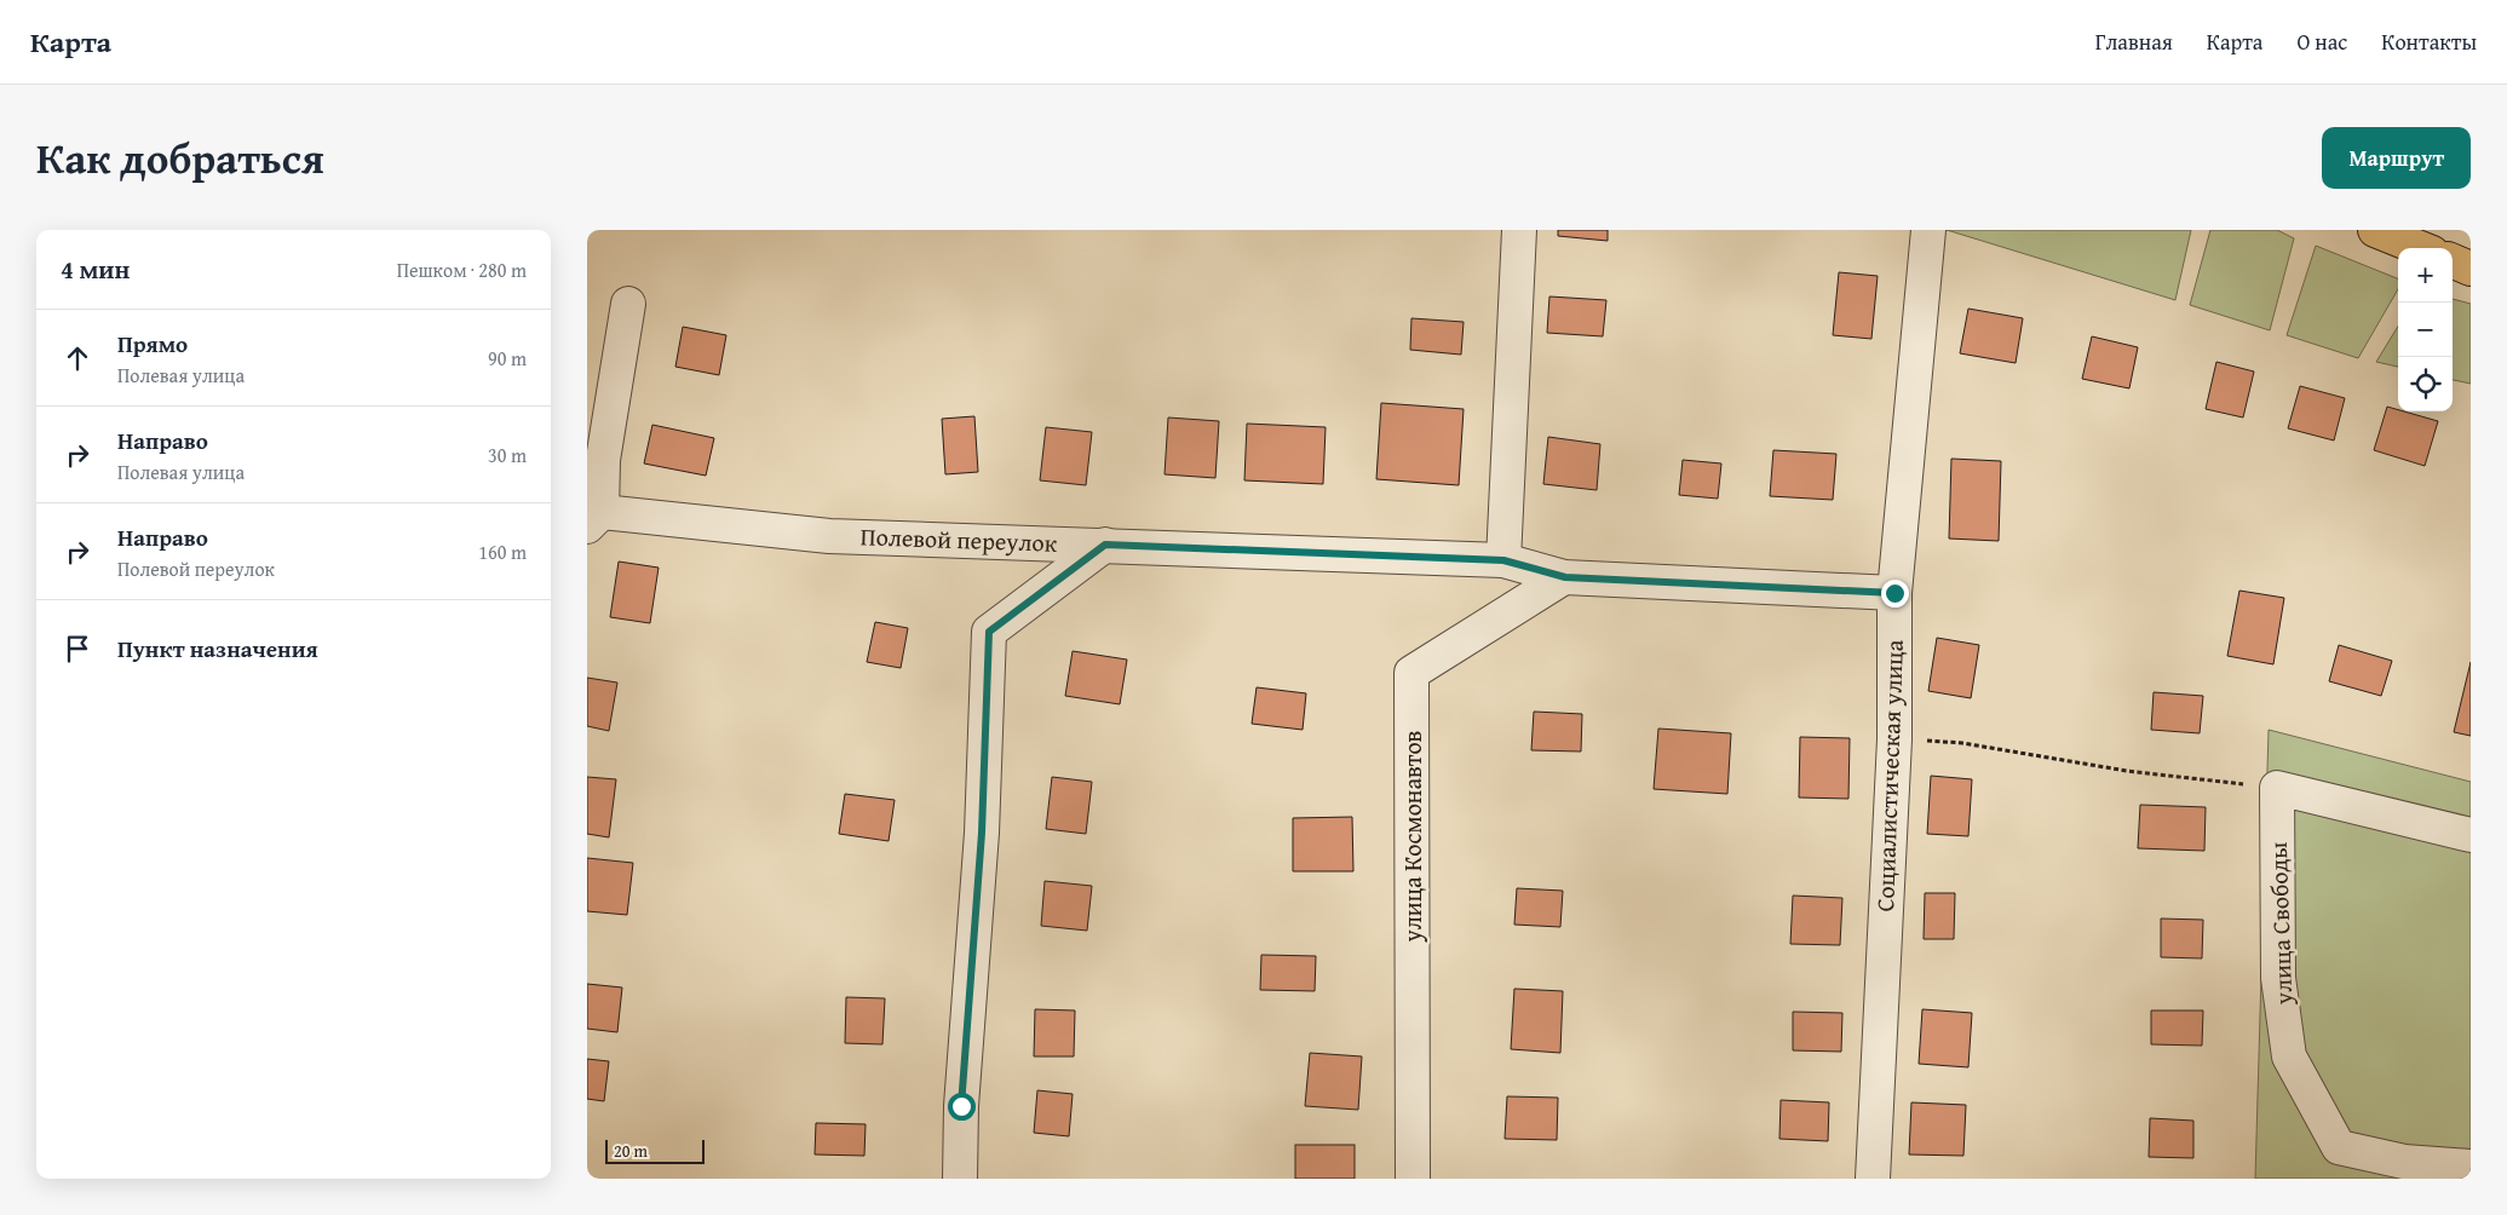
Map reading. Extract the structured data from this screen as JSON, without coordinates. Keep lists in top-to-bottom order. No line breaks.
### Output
{"streets":{"street":["Полевой переулок","Социалистическая улица","улица Космонавтов","улица Свободы"]},"crossings":[["Полевой переулок","Социалистическая улица"],["Полевой переулок","улица Космонавтов"]],"scale_bar":"20 m","page":{"header":"Карта","nav":["Главная","Карта","О нас","Контакты"],"title":"Как добраться","buttons":"Маршрут","heading":["4 мин","Пешком · 280 m"],"map_buttons":["+","−"],"list":[["Прямо","Полевая улица","90 m"],["Направо","Полевая улица","30 m"],["Направо","Полевой переулок","160 m"],"Пункт назначения"],"scale":"20 m"}}
